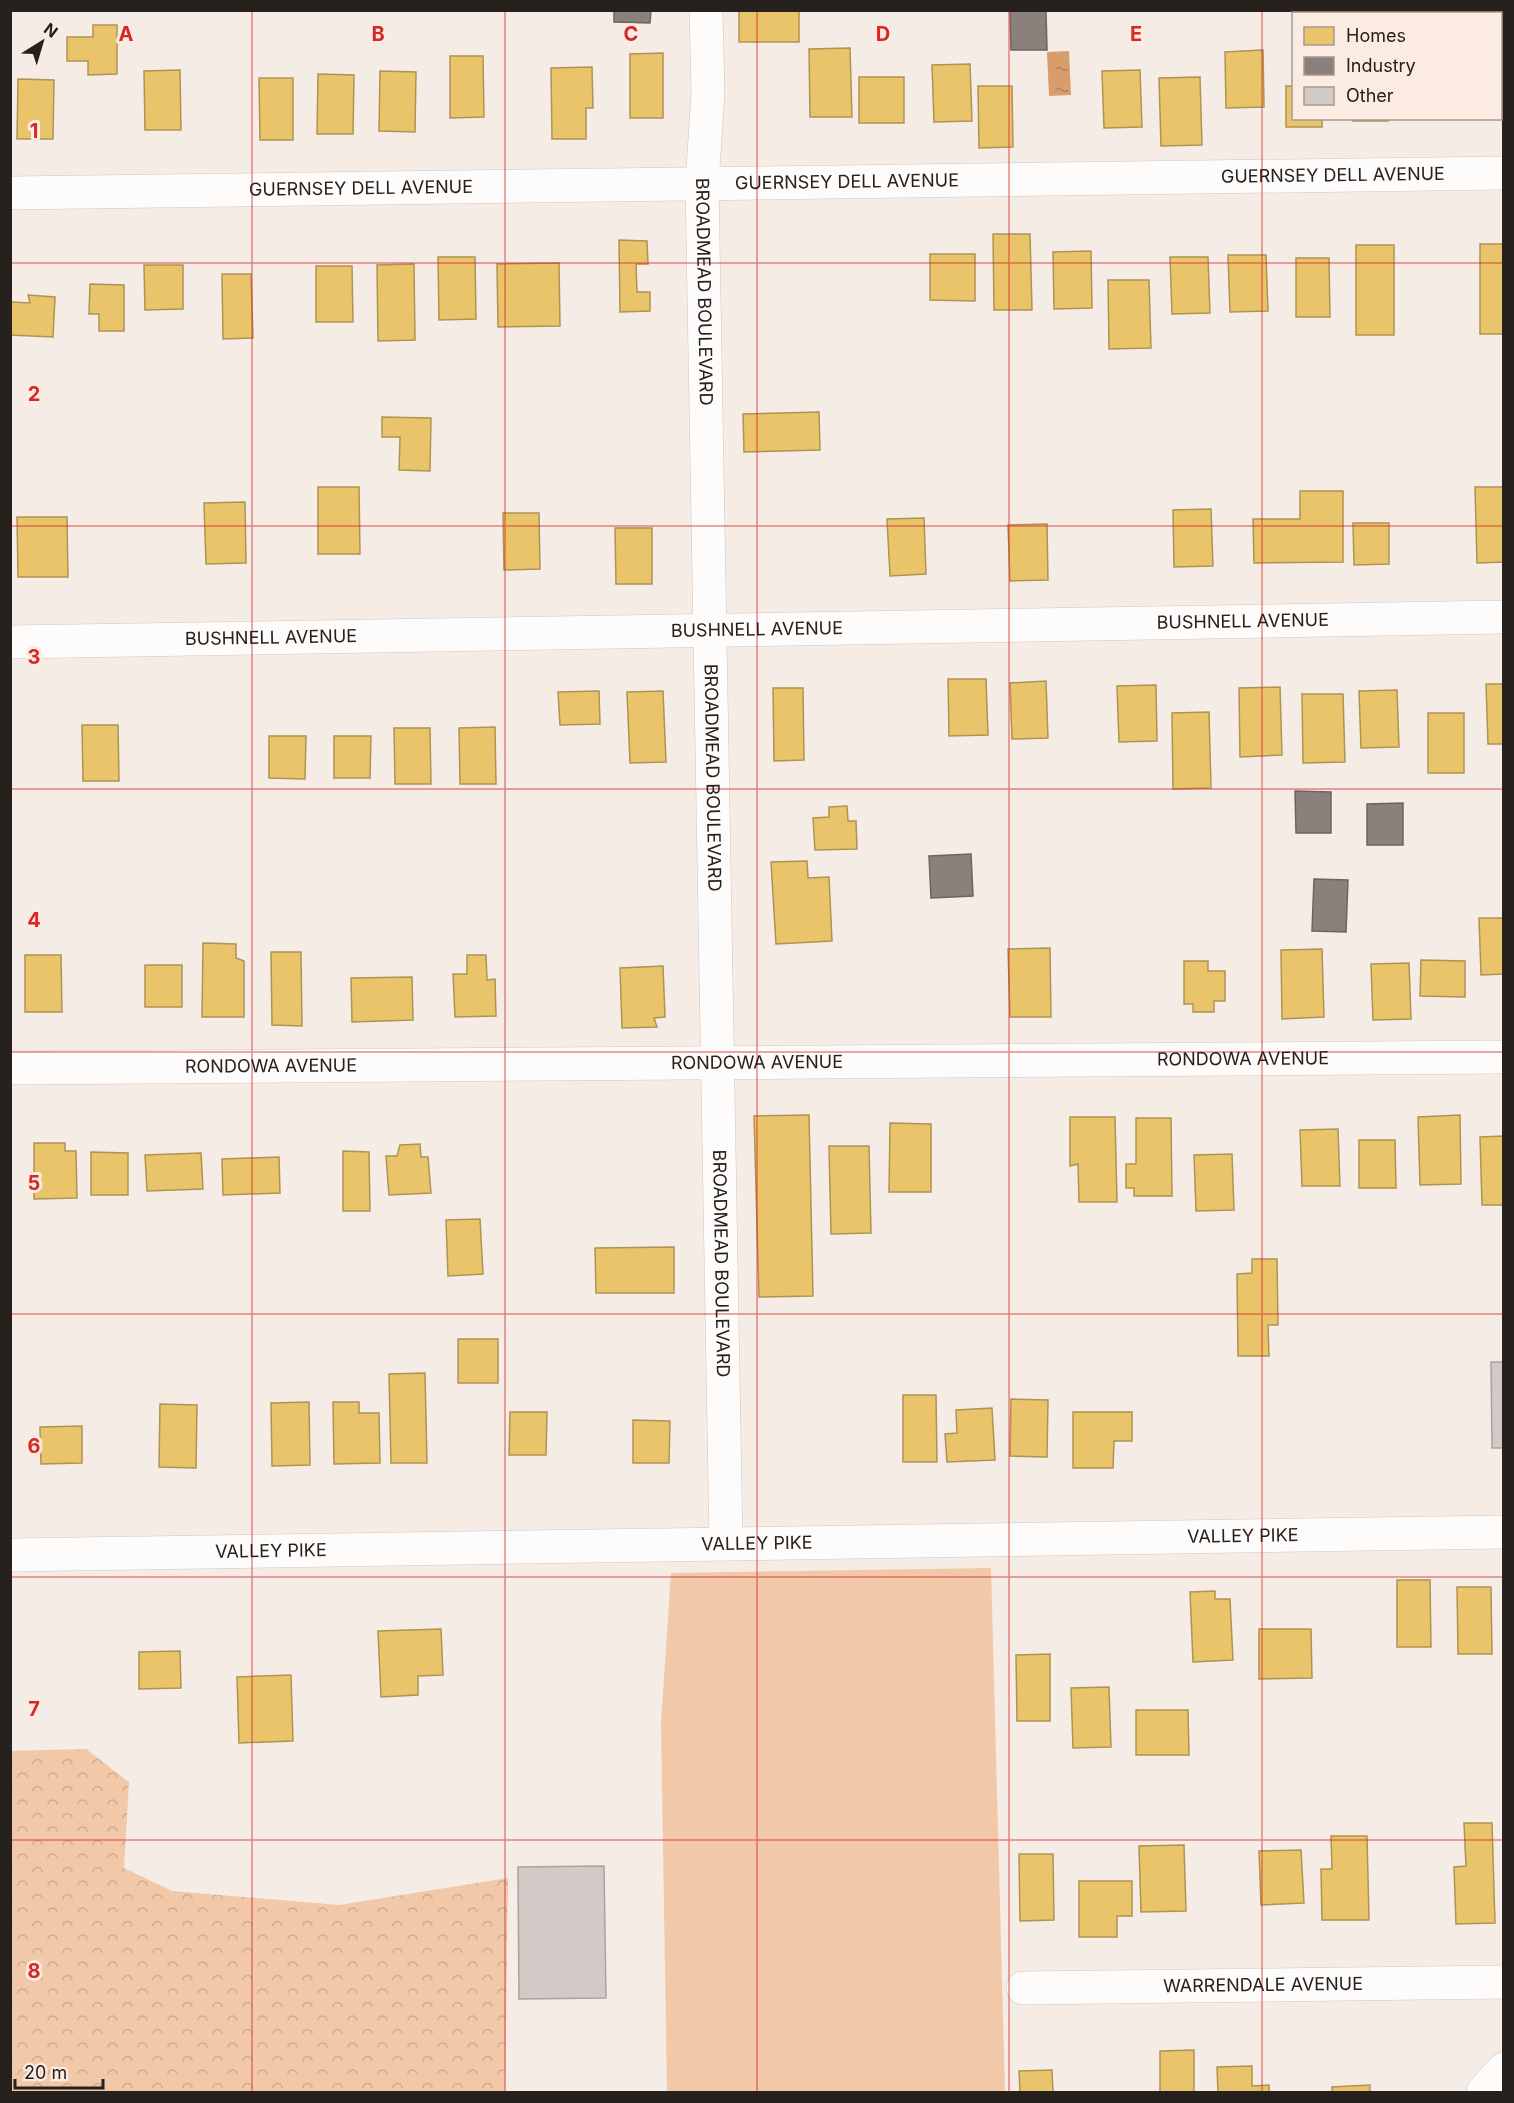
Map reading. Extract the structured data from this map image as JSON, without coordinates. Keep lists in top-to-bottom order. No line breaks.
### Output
{"streets":{"street":["GUERNSEY DELL AVENUE","BROADMEAD BOULEVARD","BUSHNELL AVENUE","RONDOWA AVENUE","VALLEY PIKE","WARRENDALE AVENUE"]},"crossings":[["GUERNSEY DELL AVENUE","BROADMEAD BOULEVARD"],["BROADMEAD BOULEVARD","BUSHNELL AVENUE"],["BROADMEAD BOULEVARD","RONDOWA AVENUE"],["BROADMEAD BOULEVARD","VALLEY PIKE"]],"legend":["Homes","Industry","Other"],"scale_bar":"20 m","north":"top right","grid":{"columns":["A","B","C","D","E"],"rows":["1","2","3","4","5","6","7","8"]}}
